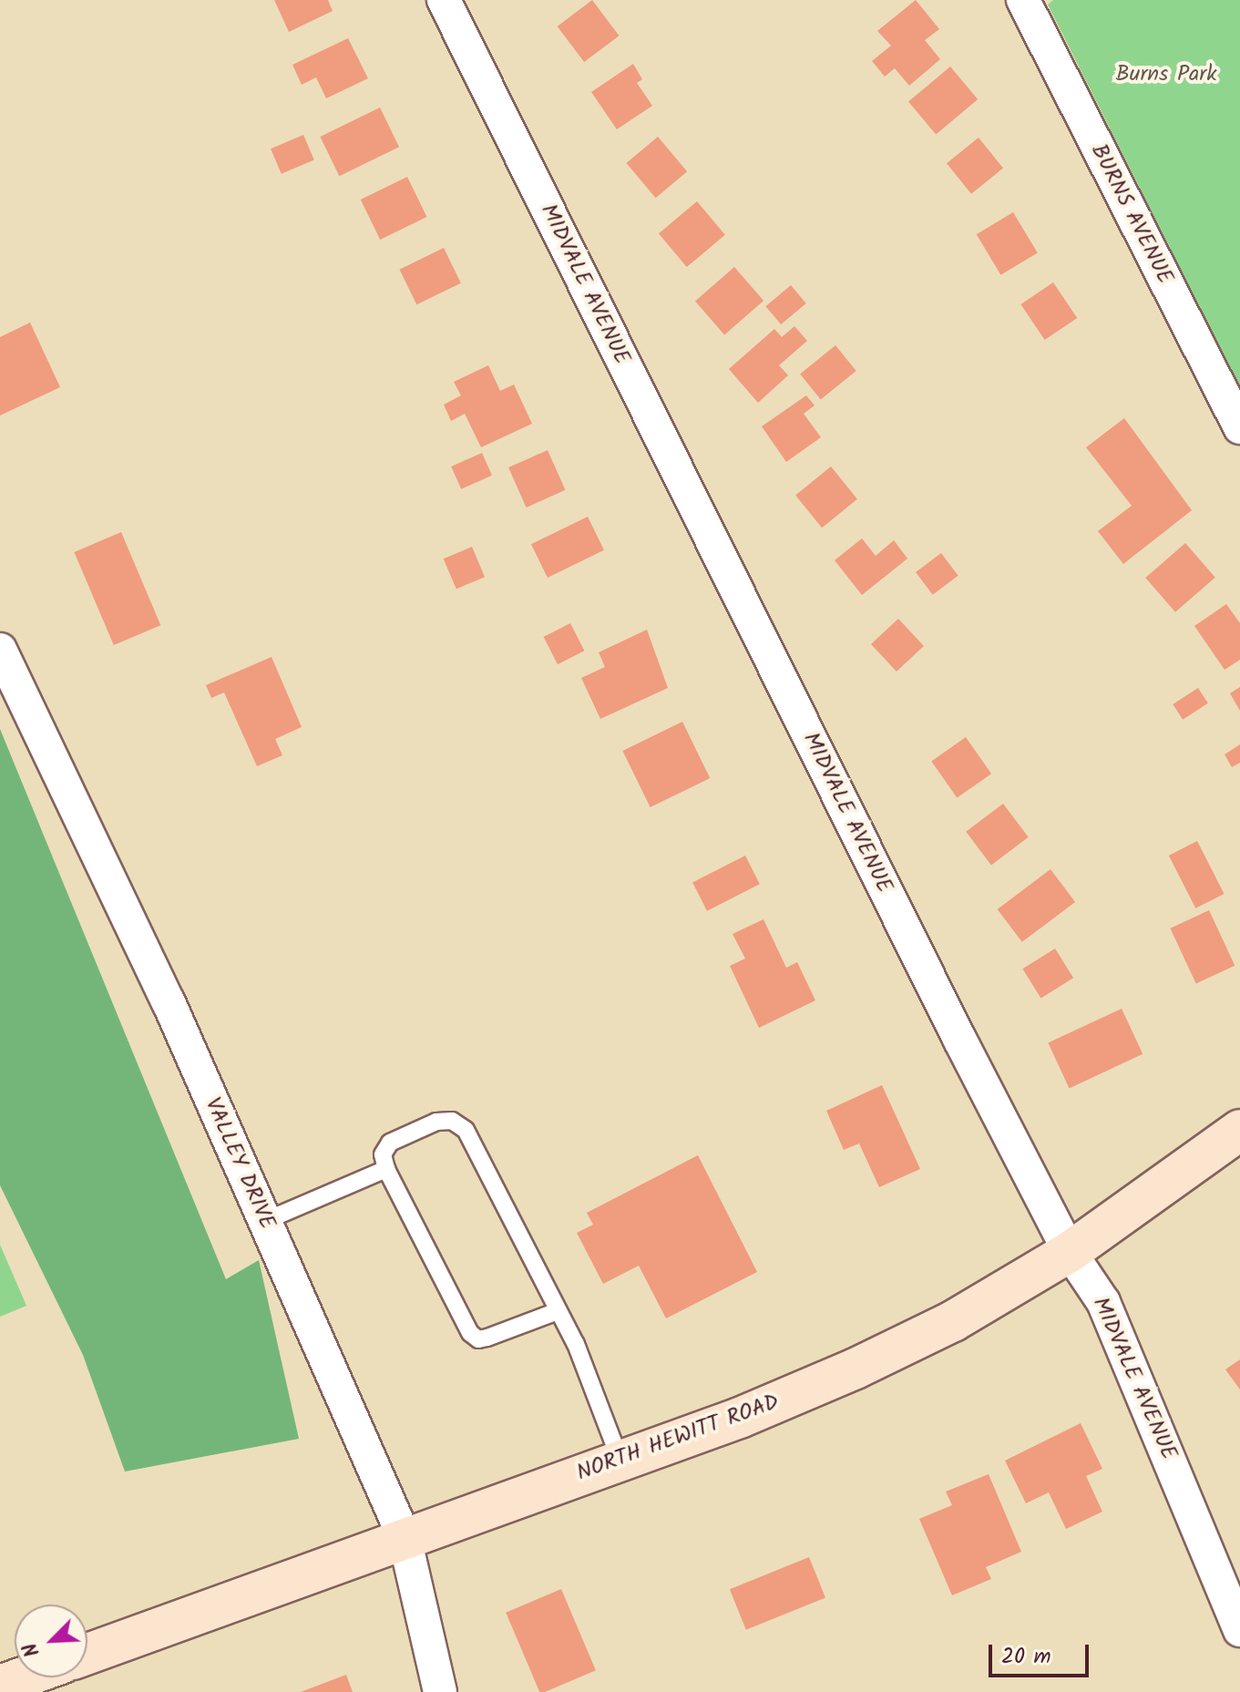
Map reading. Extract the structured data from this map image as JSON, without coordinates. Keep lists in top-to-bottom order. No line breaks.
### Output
{"streets":{"main road":["NORTH HEWITT ROAD"],"street":["BURNS AVENUE","MIDVALE AVENUE","VALLEY DRIVE"]},"crossings":[["MIDVALE AVENUE","NORTH HEWITT ROAD"],["VALLEY DRIVE","NORTH HEWITT ROAD"]],"parks":["Burns Park"],"scale_bar":"20 m","north":"bottom left"}
